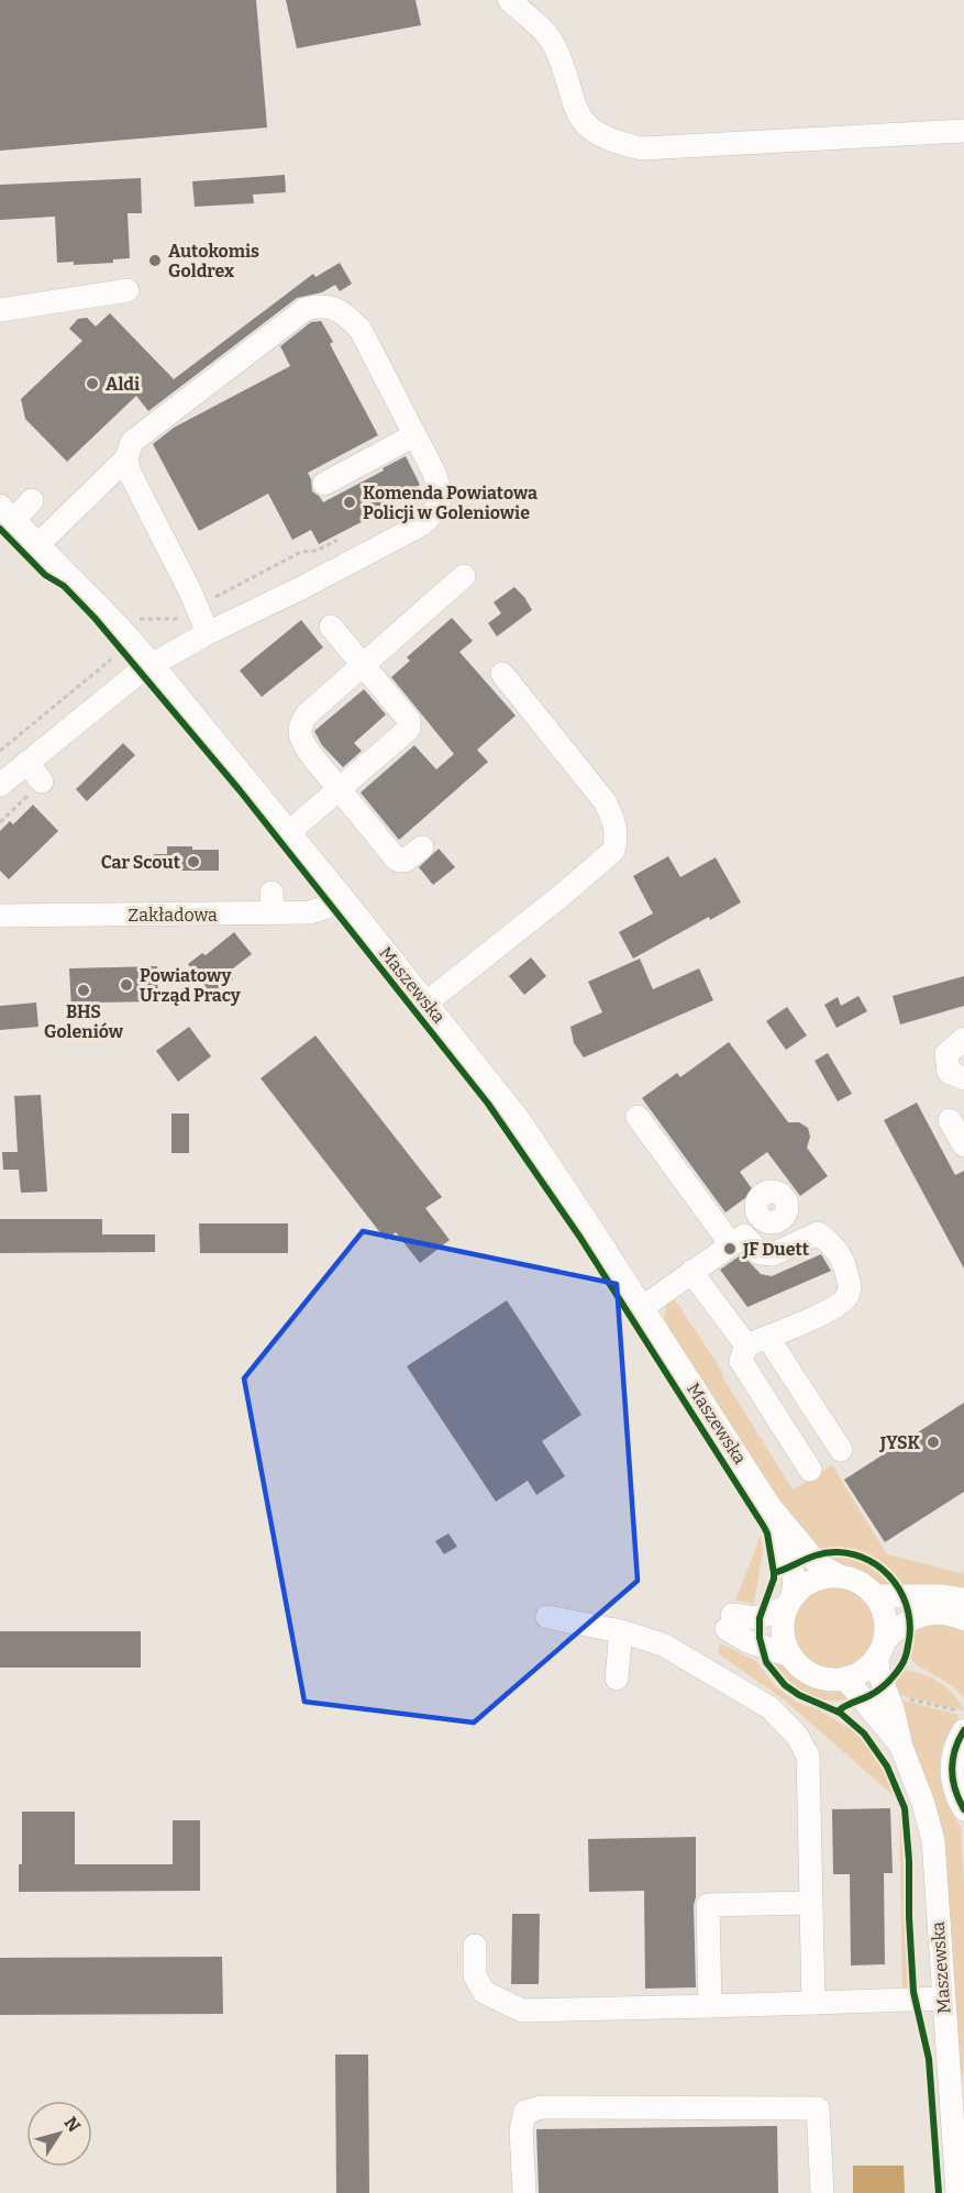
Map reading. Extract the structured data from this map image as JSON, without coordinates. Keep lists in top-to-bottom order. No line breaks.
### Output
{"streets":{"street":["Zakładowa","Maszewska"]},"crossings":[["Zakładowa","Maszewska"]],"places":["Autokomis Goldrex","Aldi","Komenda Powiatowa Policji w Goleniowie","Car Scout","Powiatowy Urząd Pracy","BHS Goleniów","JF Duett","JYSK"],"north":"top right"}
